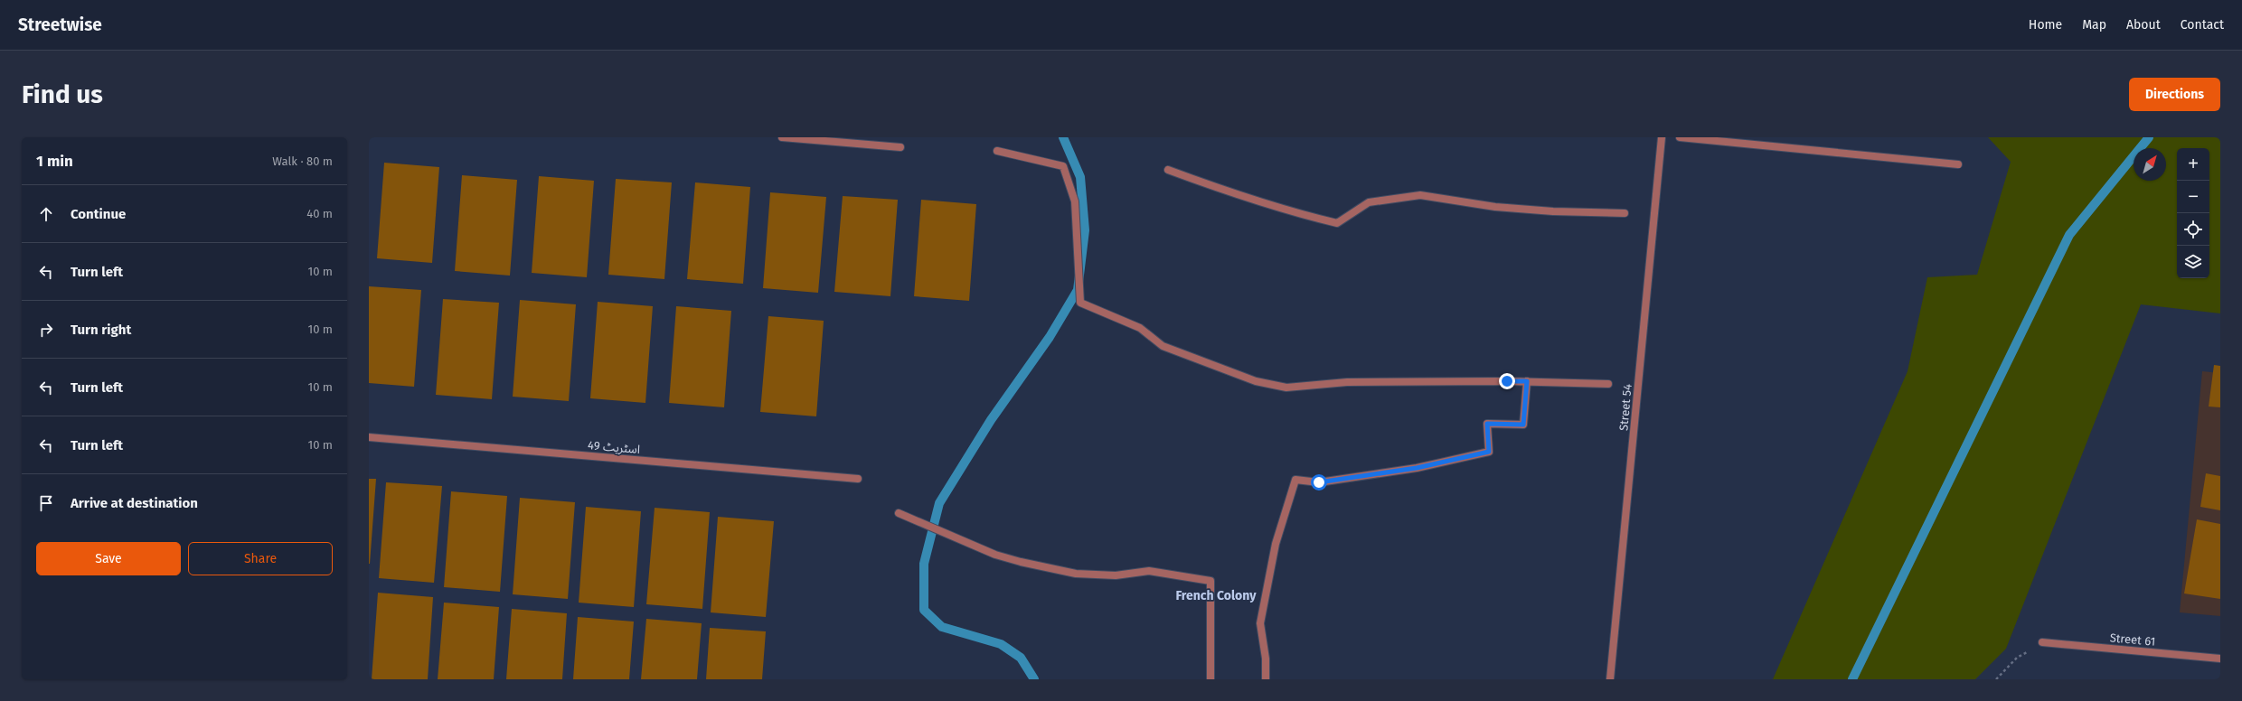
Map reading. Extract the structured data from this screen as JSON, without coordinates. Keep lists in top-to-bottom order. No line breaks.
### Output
{"streets":{"street":["Street 54","اسٹریٹ 49","Street 61"]},"districts":["French Colony"],"north":"top right","page":{"header":"Streetwise","nav":["Home","Map","About","Contact"],"buttons":["Directions",["Save","Share"]],"title":"Find us","heading":["1 min","Walk · 80 m"],"map_buttons":["+","−"],"list":[["Continue","40 m"],["Turn left","10 m"],["Turn right","10 m"],["Turn left","10 m"],["Turn left","10 m"],"Arrive at destination"]}}
